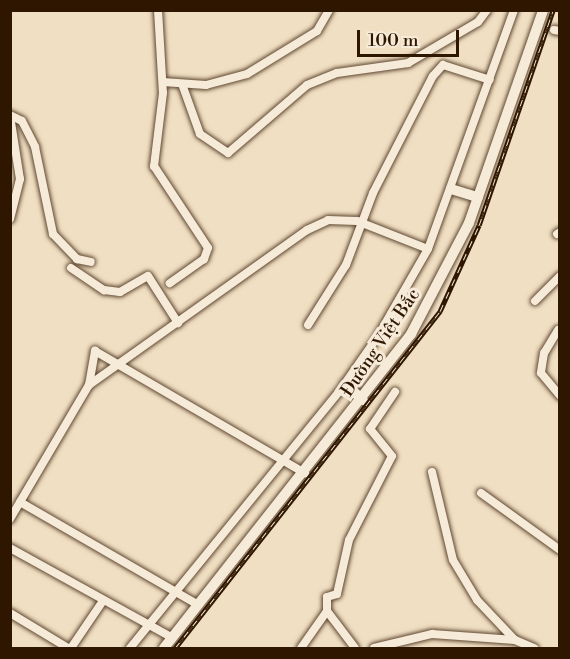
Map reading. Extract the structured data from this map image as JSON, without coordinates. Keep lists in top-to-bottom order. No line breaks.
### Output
{"streets":{"main road":["Đường Việt Bắc"]},"scale_bar":"100 m"}
